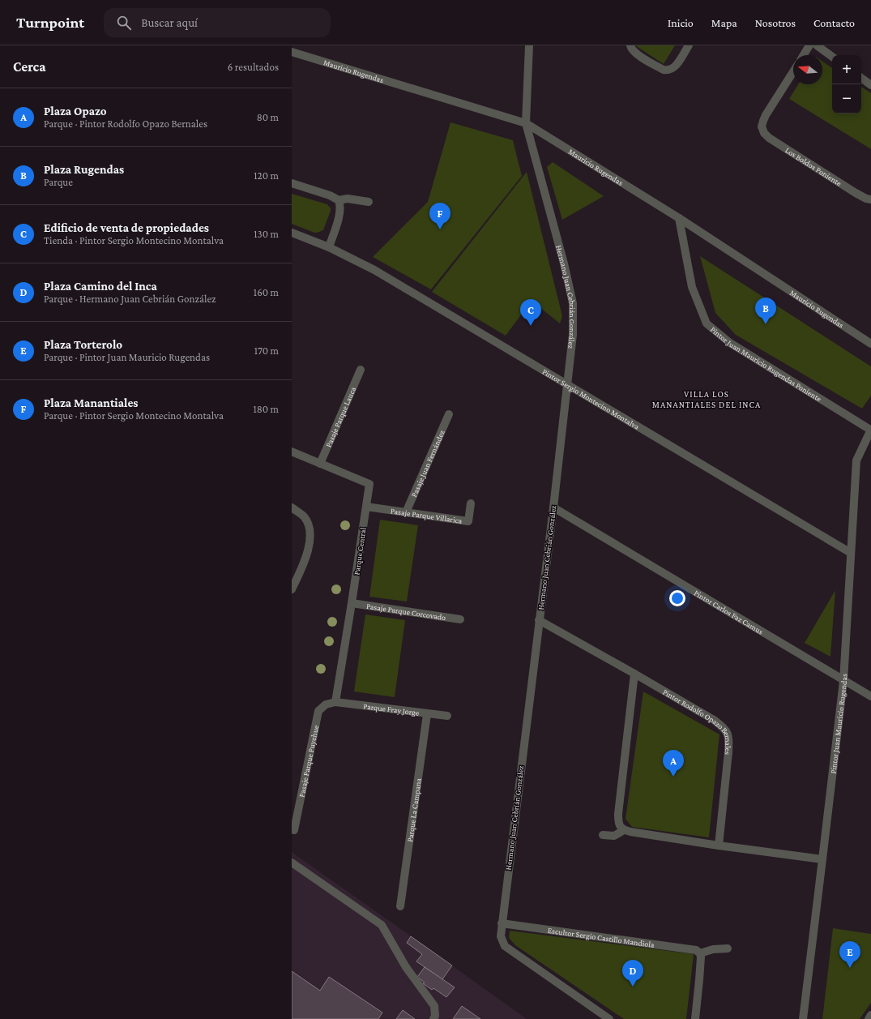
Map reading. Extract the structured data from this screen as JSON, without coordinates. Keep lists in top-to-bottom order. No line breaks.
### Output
{"streets":{"street":["Mauricio Rugendas","Los Boldos Poniente","Hermano Juan Cebrián González","Pintor Juan Mauricio Rugendas Poniente","Pintor Sergio Montecino Montalva","Pasaje Parque Lauca","Pasaje Juan Fernández","Pasaje Parque Villarica","Parque Central","Pasaje Parque Corcovado","Pintor Carlos Faz Camus","Parque Fray Jorge","Pintor Juan Mauricio Rugendas","Pintor Rodolfo Opazo Bernales","Pasaje Parque Puyehue","Parque La Campana","Escultor Sergio Castillo Mandiola"]},"crossings":[["Mauricio Rugendas","Hermano Juan Cebrián González"],["Mauricio Rugendas","Pintor Juan Mauricio Rugendas Poniente"],["Hermano Juan Cebrián González","Pintor Sergio Montecino Montalva"],["Hermano Juan Cebrián González","Pintor Carlos Faz Camus"],["Hermano Juan Cebrián González","Pintor Rodolfo Opazo Bernales"],["Hermano Juan Cebrián González","Escultor Sergio Castillo Mandiola"],["Pintor Juan Mauricio Rugendas Poniente","Pintor Juan Mauricio Rugendas"],["Pintor Sergio Montecino Montalva","Pintor Juan Mauricio Rugendas"],["Pasaje Parque Lauca","Parque Central"],["Pasaje Juan Fernández","Pasaje Parque Villarica"],["Pasaje Parque Villarica","Parque Central"],["Parque Central","Pasaje Parque Corcovado"],["Parque Central","Parque Fray Jorge"],["Parque Central","Pasaje Parque Puyehue"],["Pintor Carlos Faz Camus","Pintor Juan Mauricio Rugendas"],["Parque Fray Jorge","Pasaje Parque Puyehue"],["Parque Fray Jorge","Parque La Campana"]],"districts":["VILLA LOS MANANTIALES DEL INCA"],"north":"left","page":{"header":"Turnpoint","search":"Buscar aquí","nav":["Inicio","Mapa","Nosotros","Contacto"],"heading":["Cerca","6 resultados"],"map_buttons":["+","−"],"list":[{"mark":"A","name":"Plaza Opazo","note":"Parque · Pintor Rodolfo Opazo Bernales","value":"80 m"},{"mark":"B","name":"Plaza Rugendas","note":"Parque","value":"120 m"},{"mark":"C","name":"Edificio de venta de propiedades","note":"Tienda · Pintor Sergio Montecino Montalva","value":"130 m"},{"mark":"D","name":"Plaza Camino del Inca","note":"Parque · Hermano Juan Cebrián González","value":"160 m"},{"mark":"E","name":"Plaza Torterolo","note":"Parque · Pintor Juan Mauricio Rugendas","value":"170 m"},{"mark":"F","name":"Plaza Manantiales","note":"Parque · Pintor Sergio Montecino Montalva","value":"180 m"}],"pins":["F","B","C","A","E","D"]}}
